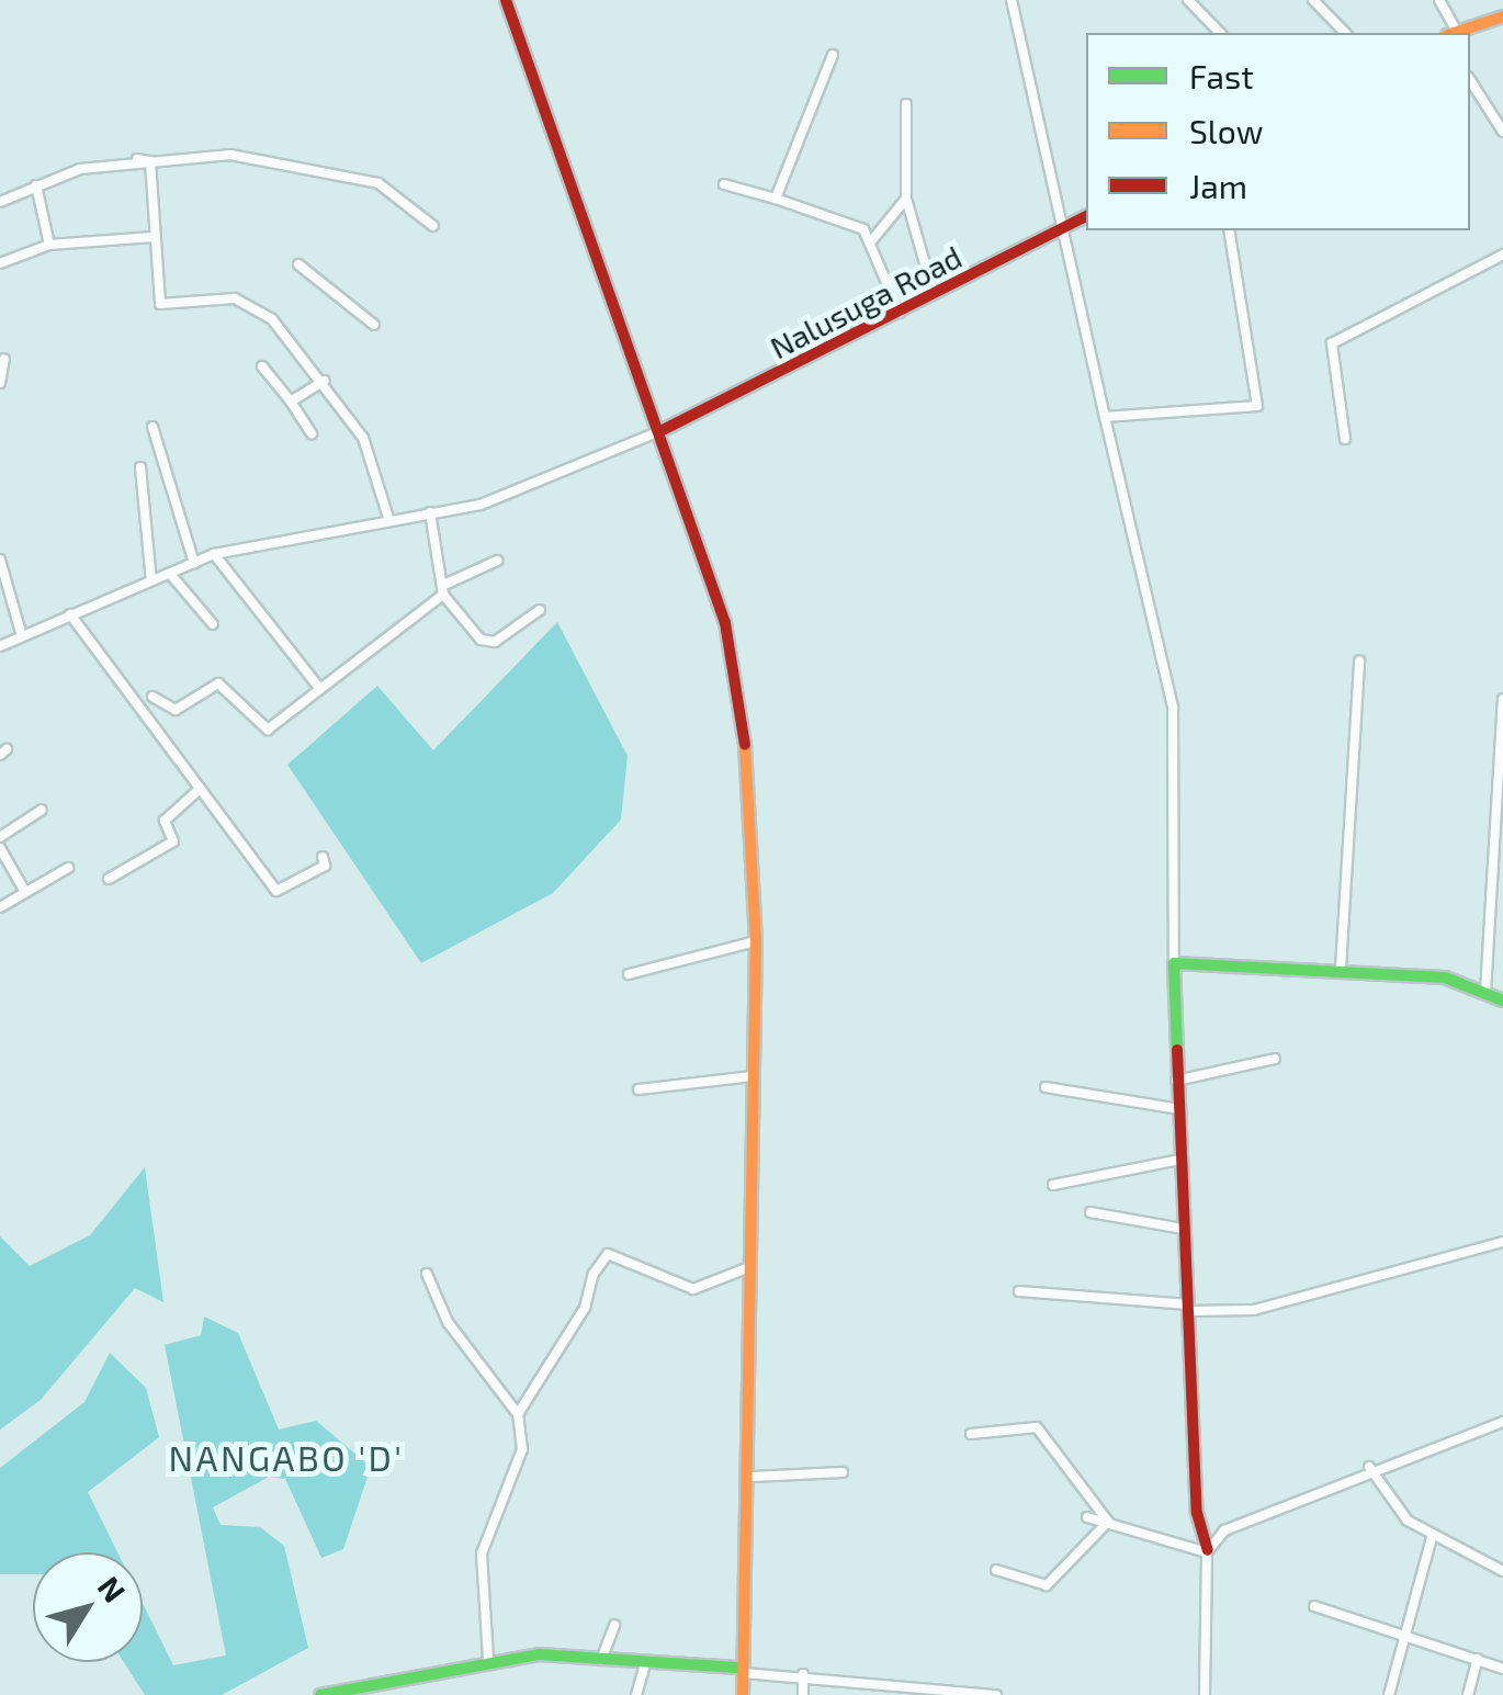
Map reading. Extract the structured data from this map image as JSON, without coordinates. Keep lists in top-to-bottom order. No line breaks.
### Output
{"streets":{"street":["Nalusuga Road"]},"districts":["NANGABO 'D'"],"legend":["Fast","Slow","Jam"],"north":"top right"}
